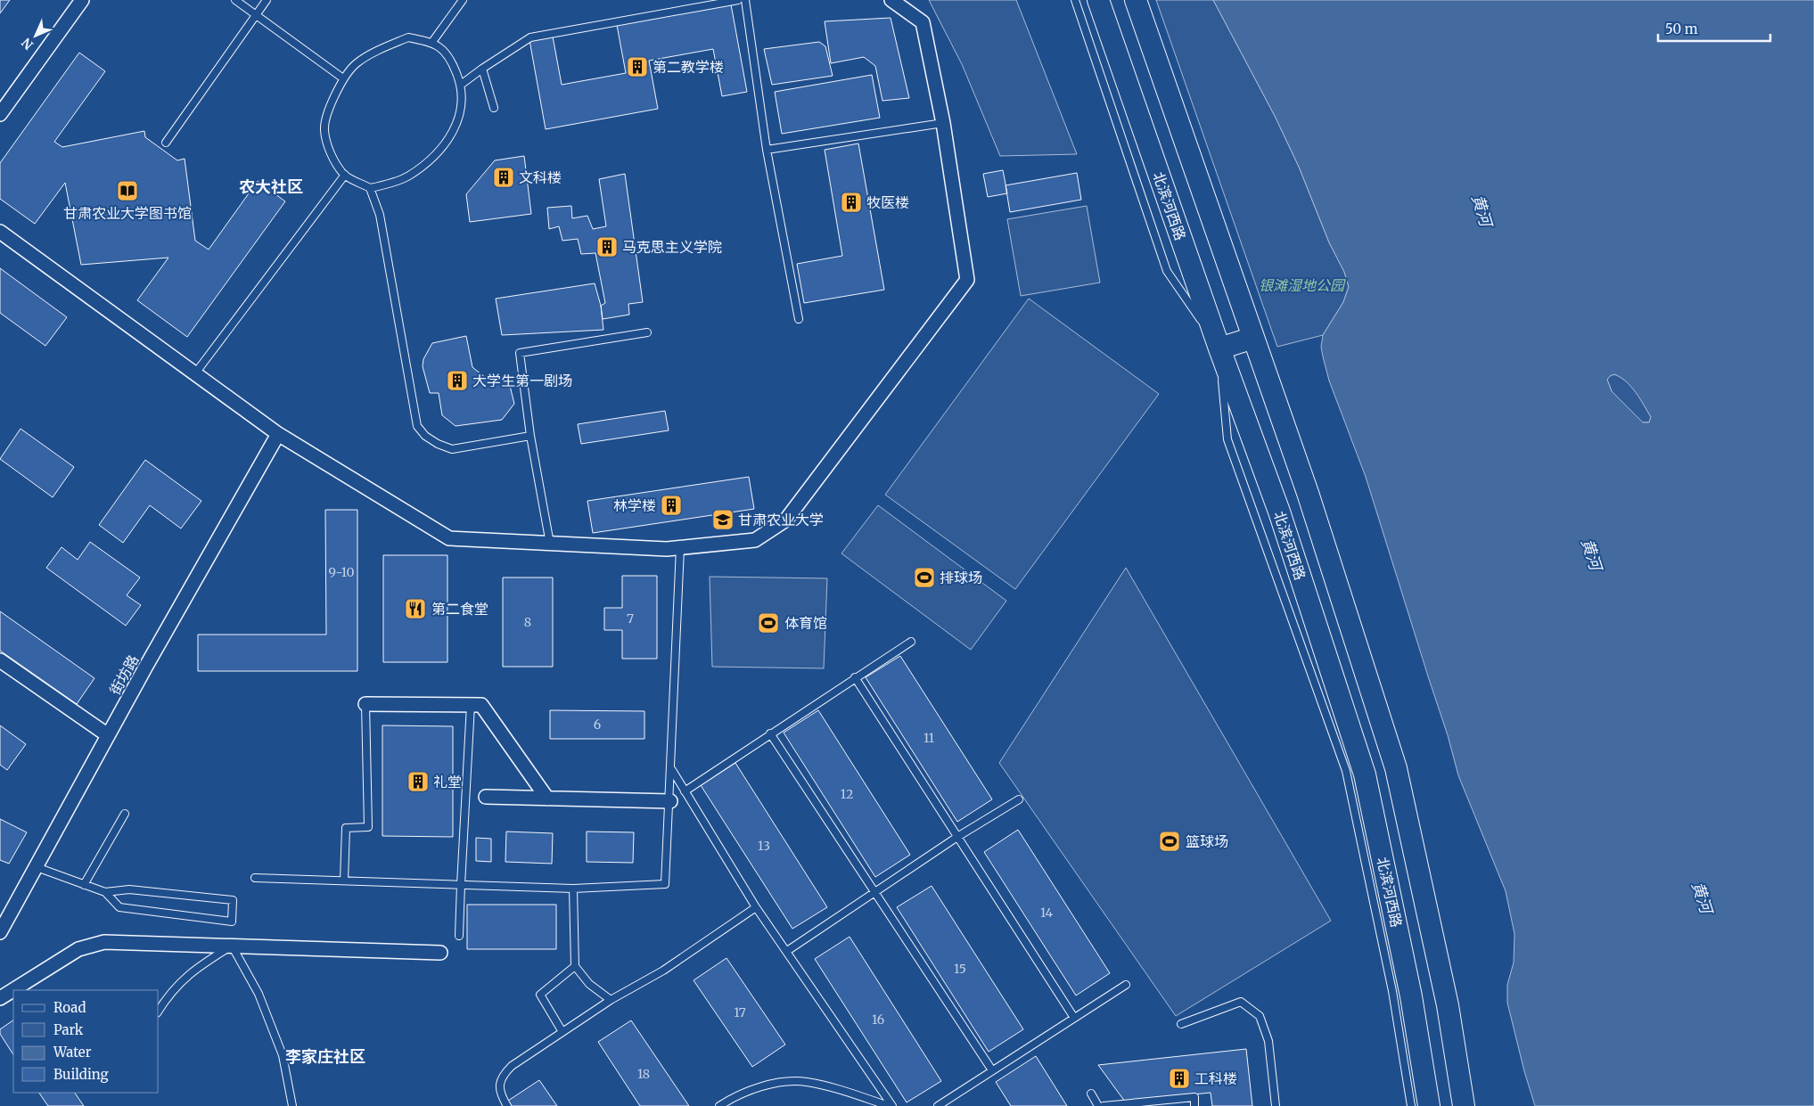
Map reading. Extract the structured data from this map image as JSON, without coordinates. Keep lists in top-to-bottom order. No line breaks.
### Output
{"streets":{"main road":["北滨河西路"],"street":["街坊路"]},"districts":["农大社区","李家庄社区"],"water":["黄河"],"parks":["银滩湿地公园"],"places":{"building":["第二教学楼","文科楼","牧医楼","马克思主义学院","大学生第一剧场","林学楼","礼堂","工科楼"],"library":["甘肃农业大学图书馆"],"school or university":["甘肃农业大学"],"sports":["排球场","体育馆","篮球场"],"restaurant":["第二食堂"]},"house_numbers":["9-10","7","8","6","11","12","13","14","15","17","16","18"],"legend":["Road","Park","Water","Building"],"scale_bar":"50 m","north":"bottom left"}
